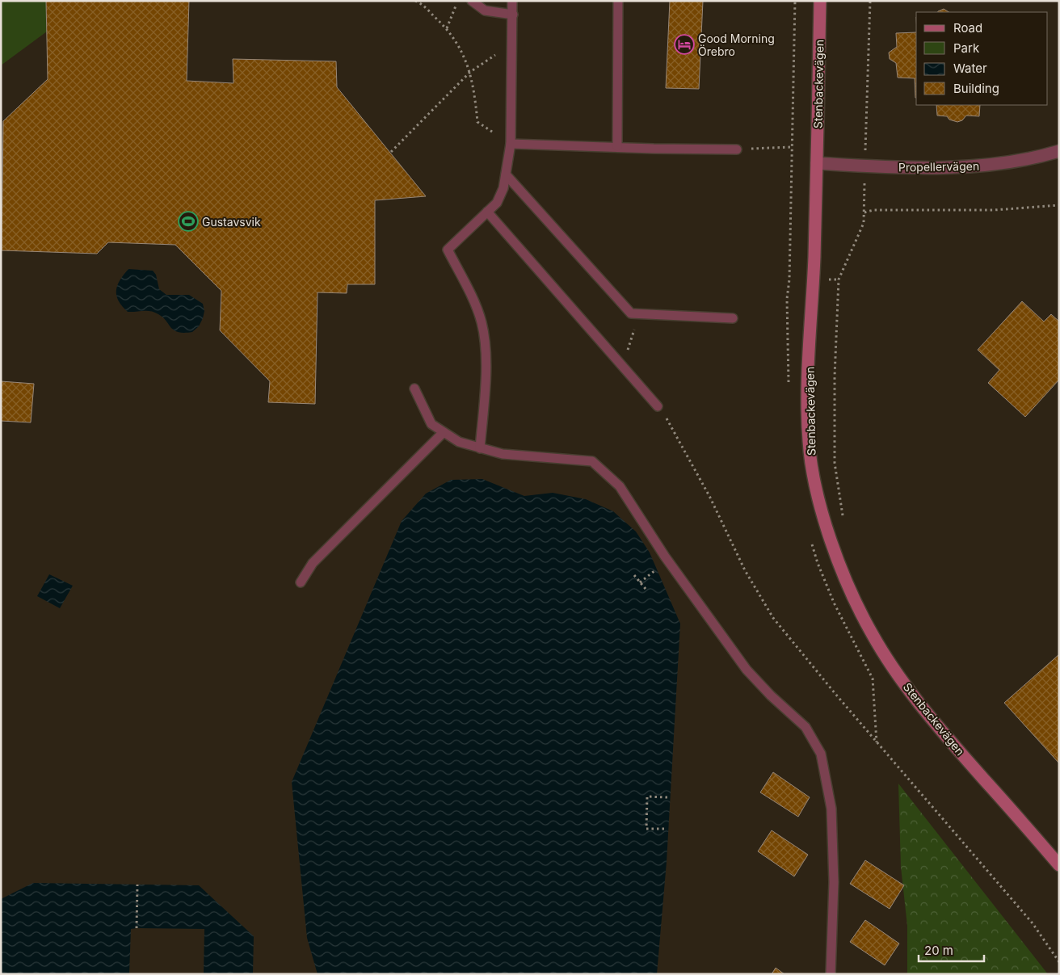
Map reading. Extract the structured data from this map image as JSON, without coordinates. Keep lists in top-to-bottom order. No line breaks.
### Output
{"streets":{"street":["Stenbackevägen","Propellervägen"]},"crossings":[["Stenbackevägen","Propellervägen"]],"places":{"hotel":["Good Morning Örebro"],"sports":["Gustavsvik"]},"legend":["Road","Park","Water","Building"],"scale_bar":"20 m"}
